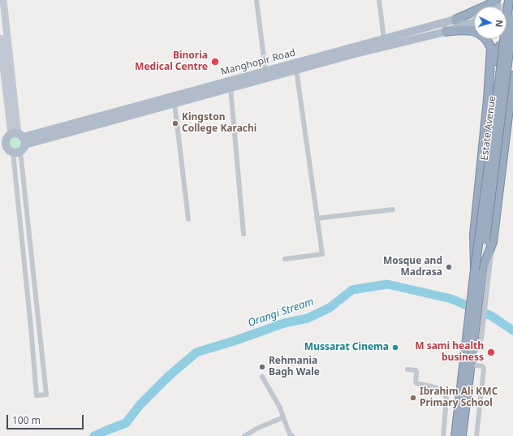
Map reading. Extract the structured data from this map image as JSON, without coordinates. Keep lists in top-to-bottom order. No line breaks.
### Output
{"streets":{"highway":["Estate Avenue"],"main road":["Manghopir Road"]},"water":["Orangi Stream"],"places":["Binoria Medical Centre","Kingston College Karachi","Mosque and Madrasa","Mussarat Cinema","M sami health business","Rehmania Bagh Wale","Ibrahim Ali KMC Primary School"],"scale_bar":"100 m","north":"right"}
